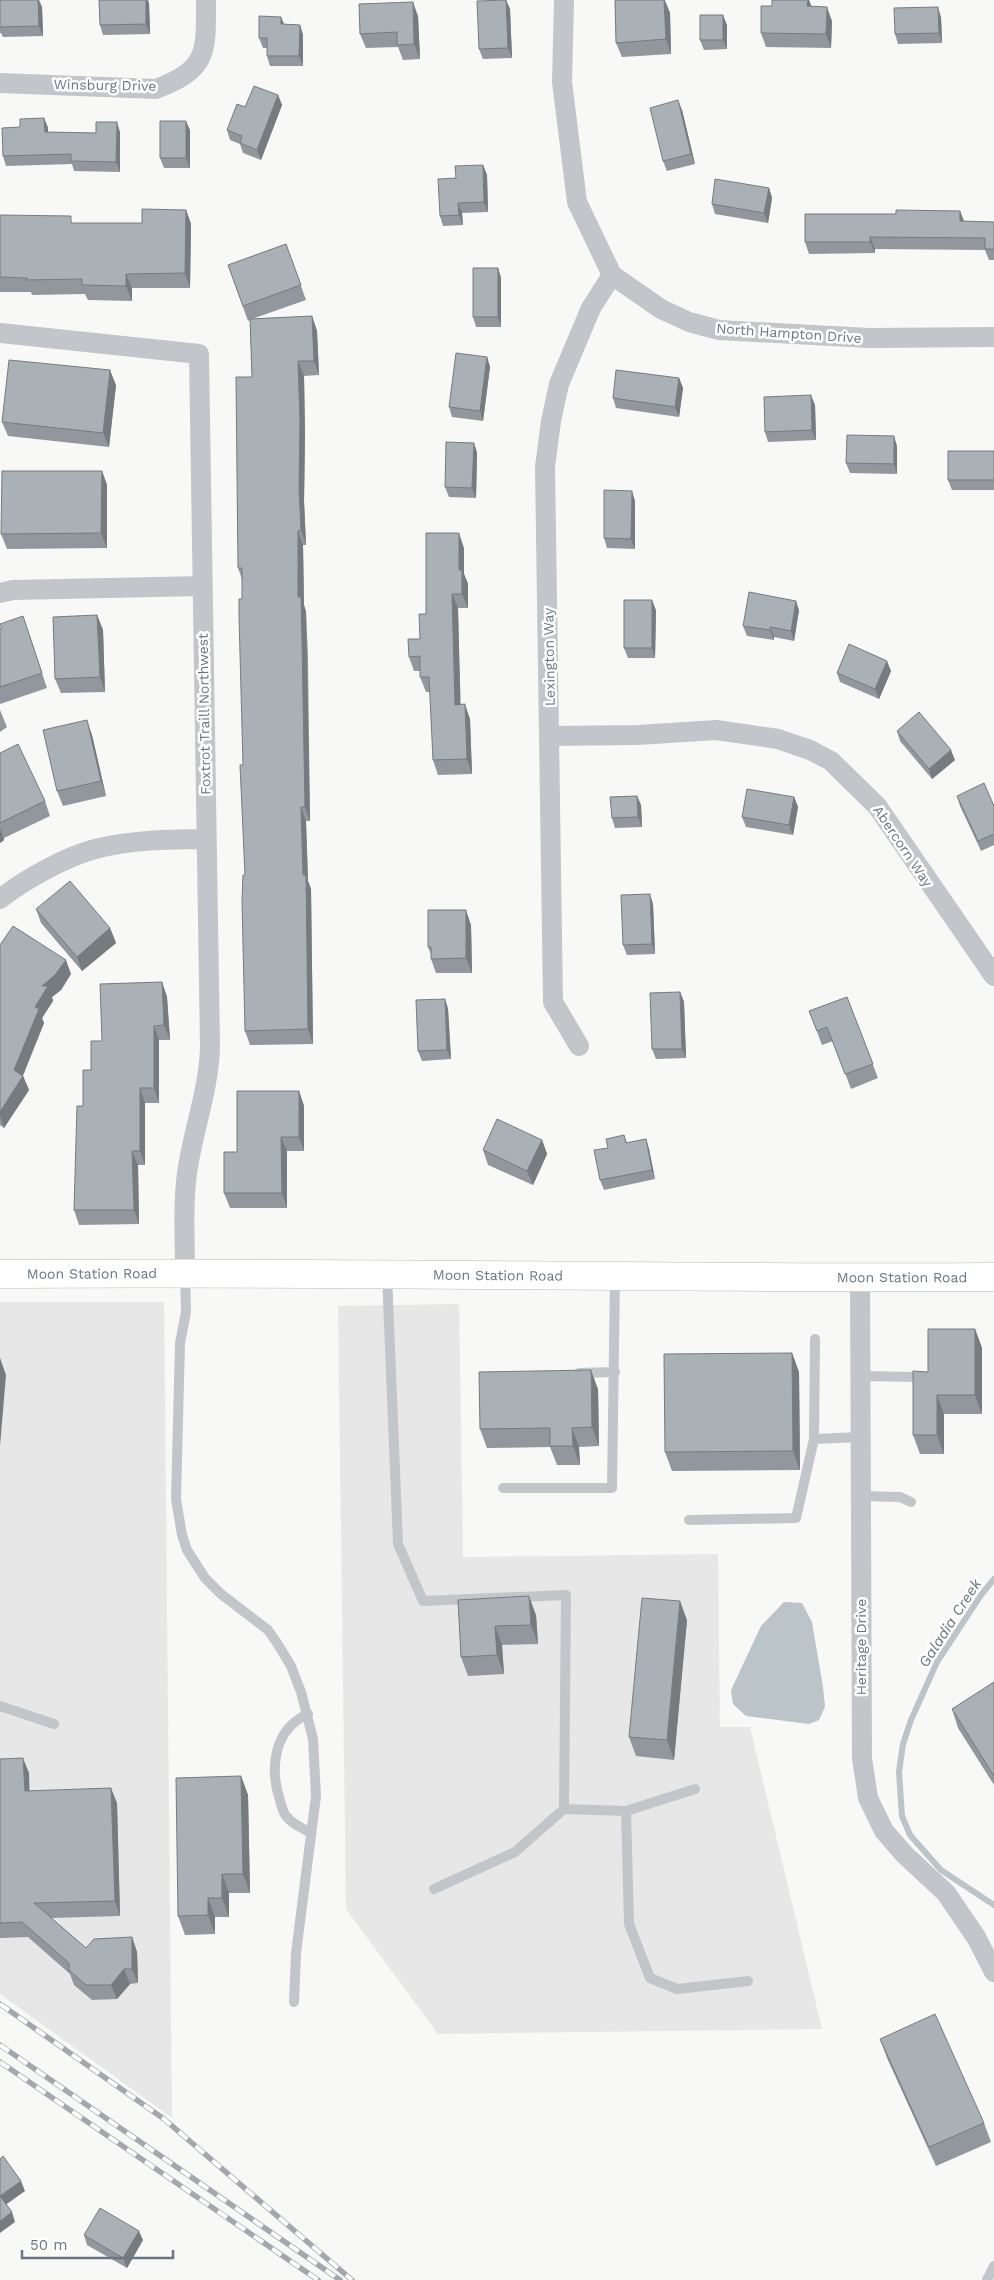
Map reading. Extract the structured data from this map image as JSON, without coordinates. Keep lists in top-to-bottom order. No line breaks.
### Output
{"streets":{"street":["Winsburg Drive","North Hampton Drive","Lexington Way","Foxtrot Traill Northwest","Abercorn Way","Moon Station Road","Heritage Drive"]},"crossings":[["North Hampton Drive","Lexington Way"],["Lexington Way","Abercorn Way"],["Foxtrot Traill Northwest","Moon Station Road"],["Moon Station Road","Heritage Drive"]],"water":["Galadia Creek"],"scale_bar":"50 m"}
